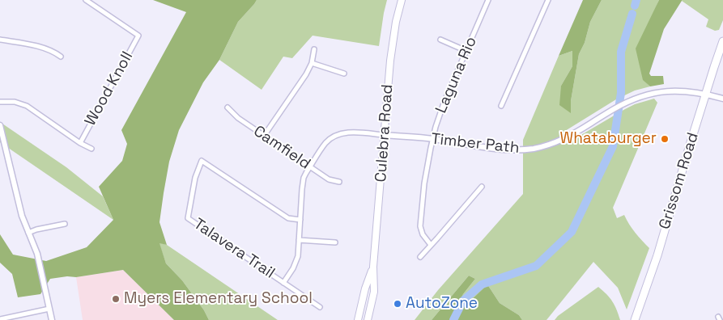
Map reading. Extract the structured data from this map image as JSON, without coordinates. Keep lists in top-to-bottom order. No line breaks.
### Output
{"streets":{"main road":["Culebra Road","Grissom Road"],"street":["Laguna Rio","Wood Knoll","Timber Path","Camfield","Talavera Trail"]},"crossings":[["Laguna Rio","Timber Path"],["Culebra Road","Timber Path"],["Timber Path","Grissom Road"]],"places":["Whataburger","Myers Elementary School","AutoZone"]}
